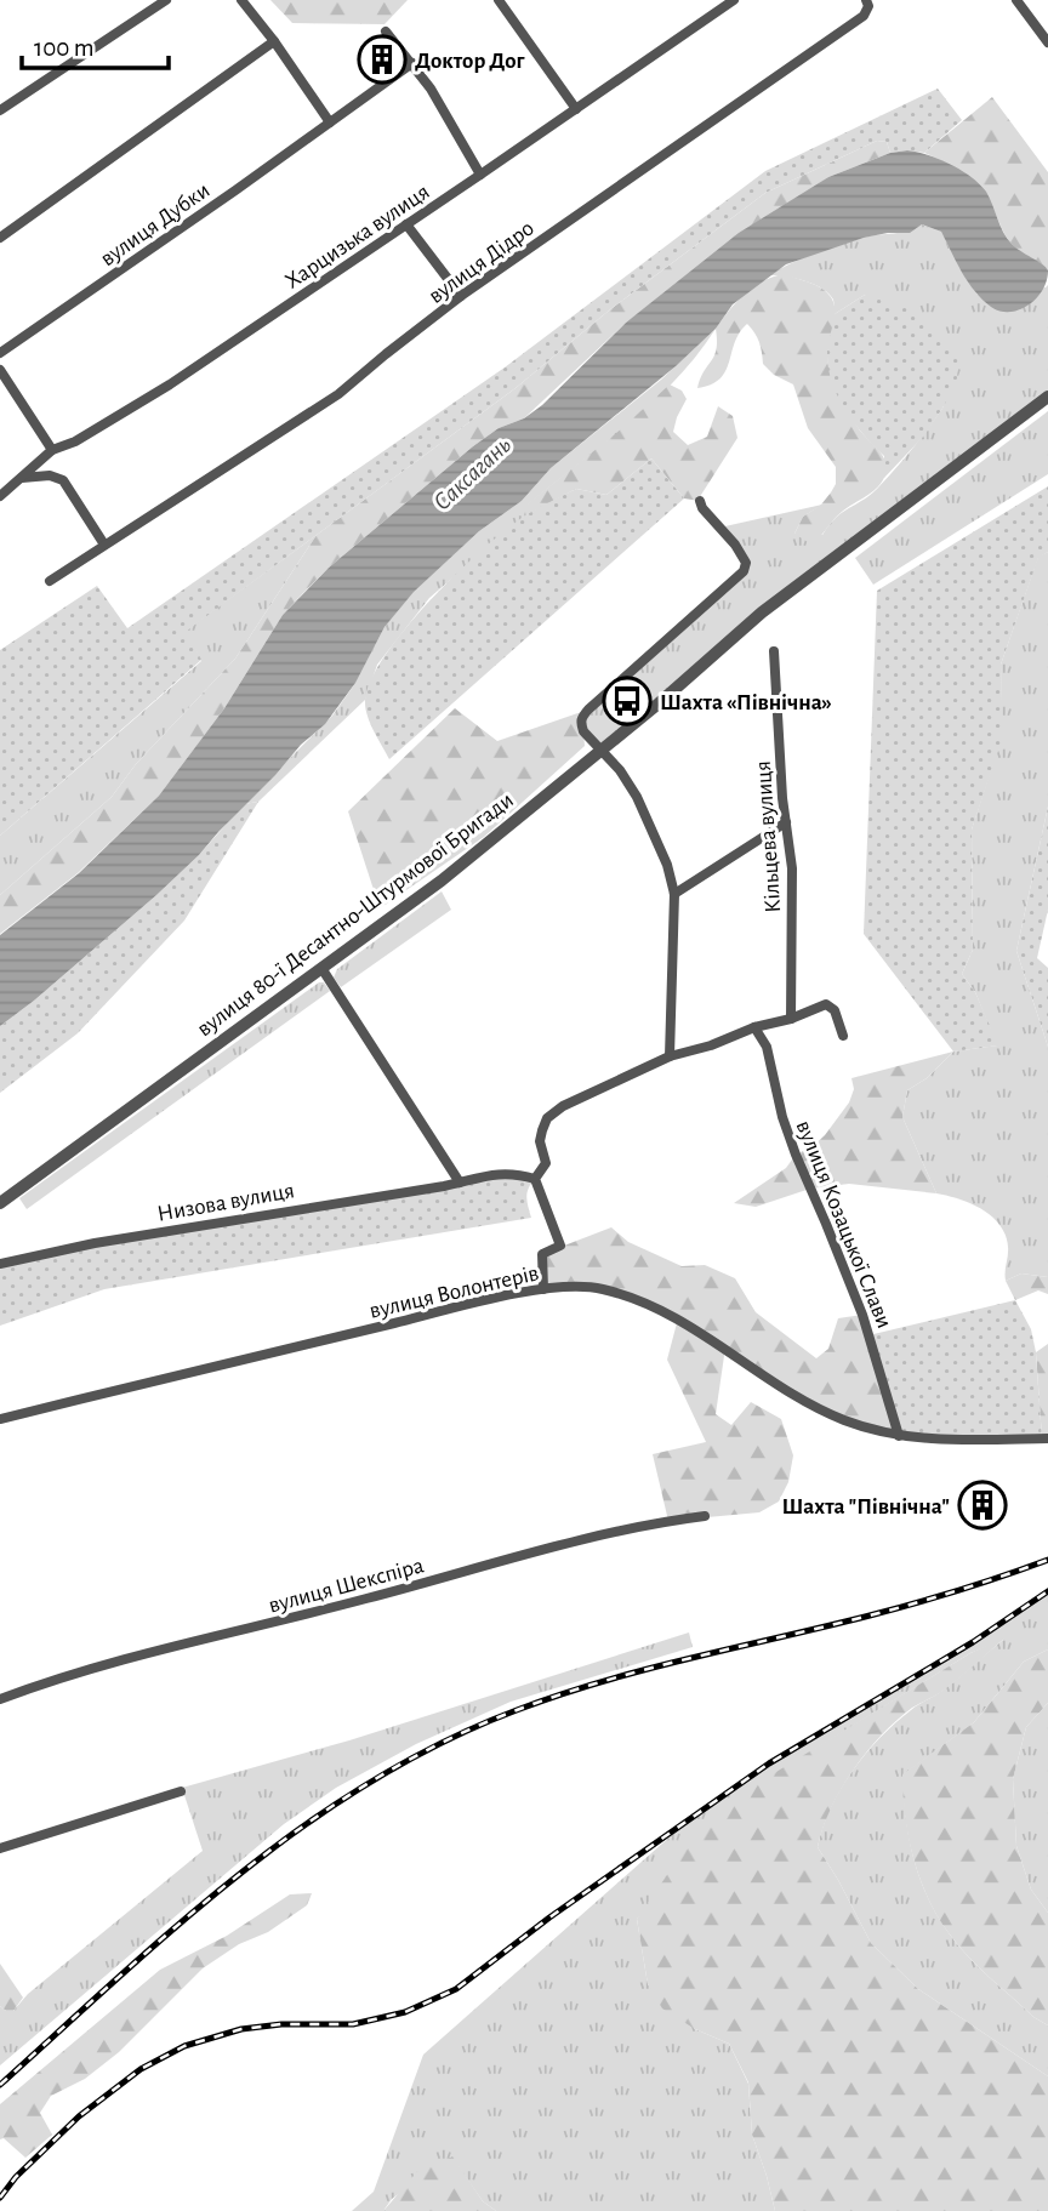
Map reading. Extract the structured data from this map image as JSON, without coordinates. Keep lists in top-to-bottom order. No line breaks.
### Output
{"streets":{"street":["вулиця Дубки","Харцизька вулиця","вулиця Дідро","Кільцева вулиця","вулиця 80-ї Десантно-Штурмової Бригади","Низова вулиця","вулиця Козацької Слави","вулиця Волонтерів","вулиця Шекспіра"]},"crossings":[["вулиця Козацької Слави","вулиця Волонтерів"]],"water":["Саксагань"],"places":{"building":["Доктор Дог","Шахта \"Північна\""],"bus stop":["Шахта «Північна»"]},"scale_bar":"100 m"}
